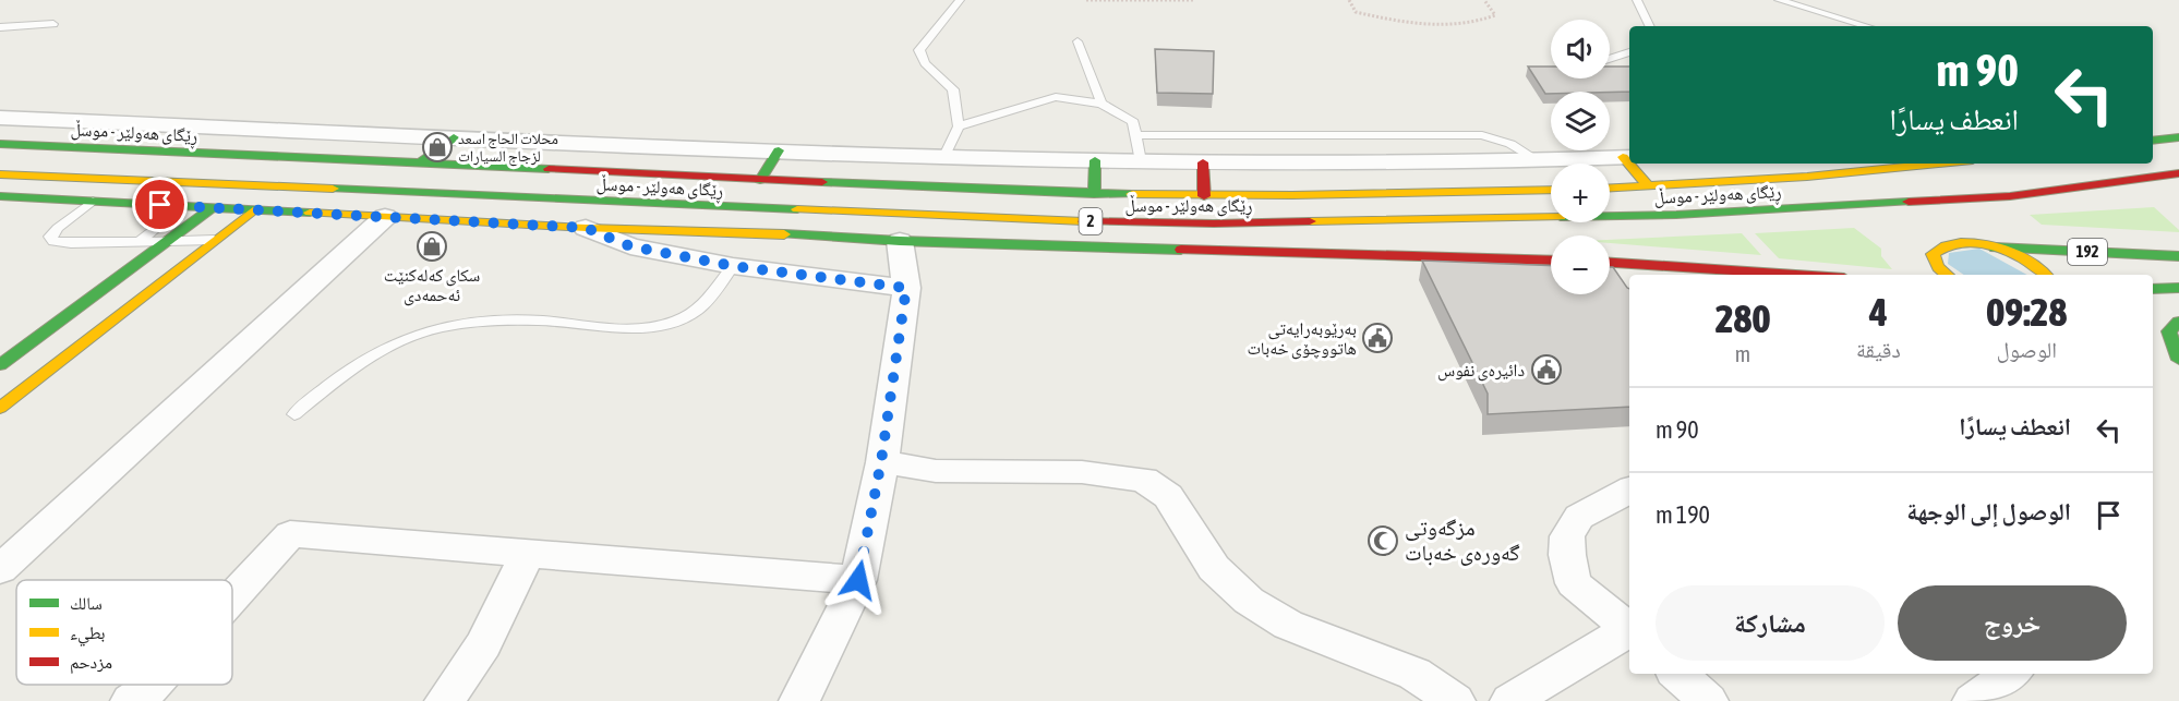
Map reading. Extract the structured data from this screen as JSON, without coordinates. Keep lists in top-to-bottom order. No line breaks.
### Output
{"streets":{"main road":["ڕێگای هەولێر - موسڵ","2","192"]},"places":{"shop":["محلات الحاج اسعد لزجاج السيارات","سکای کەلەکنێت ئەحمەدی"],"public building":["به‌رێوبه‌رایه‌تی هاتووچۆی خه‌بات","دائیرەی نفوس"],"mosque":["مزگەوتى گەورەى خەبات"]},"legend":["سالك","بطيء","مزدحم"],"page":{"map_buttons":["+","−"],"turn":["90 m","انعطف يسارًا"],"eta":["09:28","الوصول","4","دقيقة","280","m"],"list":[{"name":"انعطف يسارًا","value":"90 m"},{"name":"الوصول إلى الوجهة","value":"190 m"}],"buttons":["خروج","مشاركة"]}}
